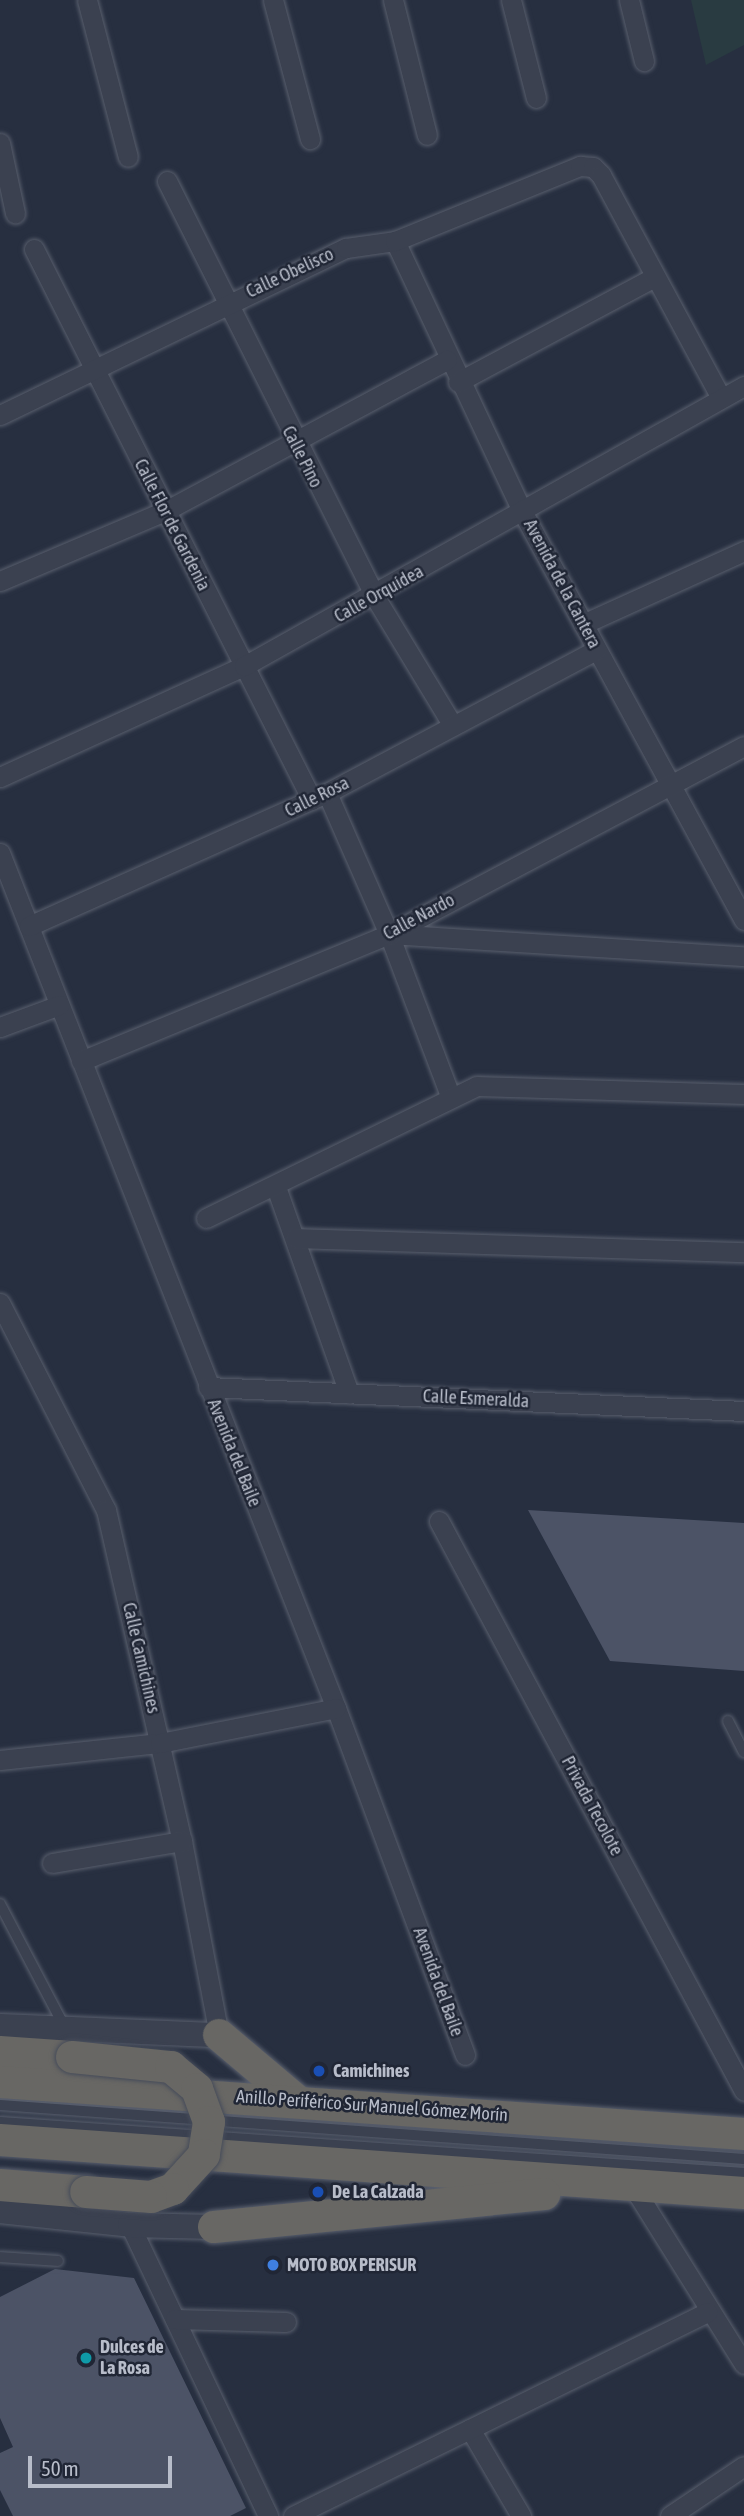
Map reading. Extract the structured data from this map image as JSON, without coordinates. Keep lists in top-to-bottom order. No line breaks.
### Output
{"streets":{"highway":["Anillo Periférico Sur Manuel Gómez Morín"],"street":["Calle Obelisco","Calle Pino","Calle Flor de Gardenia","Avenida de la Cantera","Calle Orquídea","Calle Rosa","Calle Nardo","Calle Esmeralda","Avenida del Baile","Calle Camichines","Privada Tecolote"]},"crossings":[["Calle Obelisco","Calle Pino"],["Calle Obelisco","Calle Flor de Gardenia"],["Calle Obelisco","Avenida de la Cantera"],["Calle Pino","Calle Orquídea"],["Calle Pino","Calle Rosa"],["Calle Flor de Gardenia","Calle Orquídea"],["Calle Flor de Gardenia","Calle Rosa"],["Calle Flor de Gardenia","Calle Nardo"],["Avenida de la Cantera","Calle Orquídea"],["Avenida de la Cantera","Calle Rosa"],["Avenida de la Cantera","Calle Nardo"],["Calle Rosa","Avenida del Baile"],["Calle Nardo","Avenida del Baile"],["Calle Esmeralda","Avenida del Baile"]],"places":["Camichines","De La Calzada","MOTO BOX PERISUR","Dulces de La Rosa"],"scale_bar":"50 m"}
